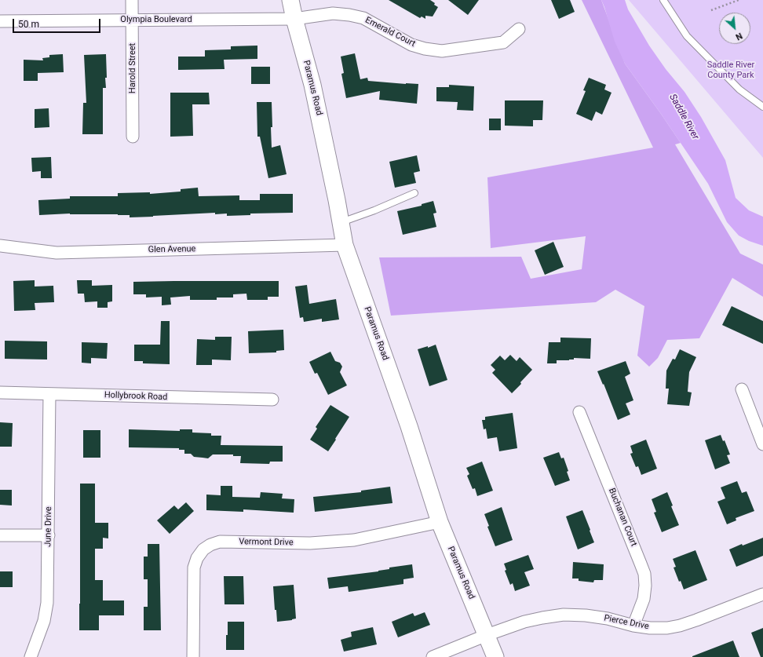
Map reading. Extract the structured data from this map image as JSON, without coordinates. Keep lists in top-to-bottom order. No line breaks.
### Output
{"streets":{"main road":["Paramus Road"],"street":["Olympia Boulevard","Emerald Court","Harold Street","Glen Avenue","Hollybrook Road","Buchanan Court","June Drive","Vermont Drive","Pierce Drive"]},"crossings":[["Olympia Boulevard","Emerald Court"],["Olympia Boulevard","Harold Street"],["Olympia Boulevard","Paramus Road"],["Emerald Court","Paramus Road"],["Paramus Road","Glen Avenue"],["Paramus Road","Vermont Drive"],["Paramus Road","Pierce Drive"],["Hollybrook Road","June Drive"],["Buchanan Court","Pierce Drive"]],"water":["Saddle River"],"parks":["Saddle River County Park"],"scale_bar":"50 m","north":"bottom right"}
